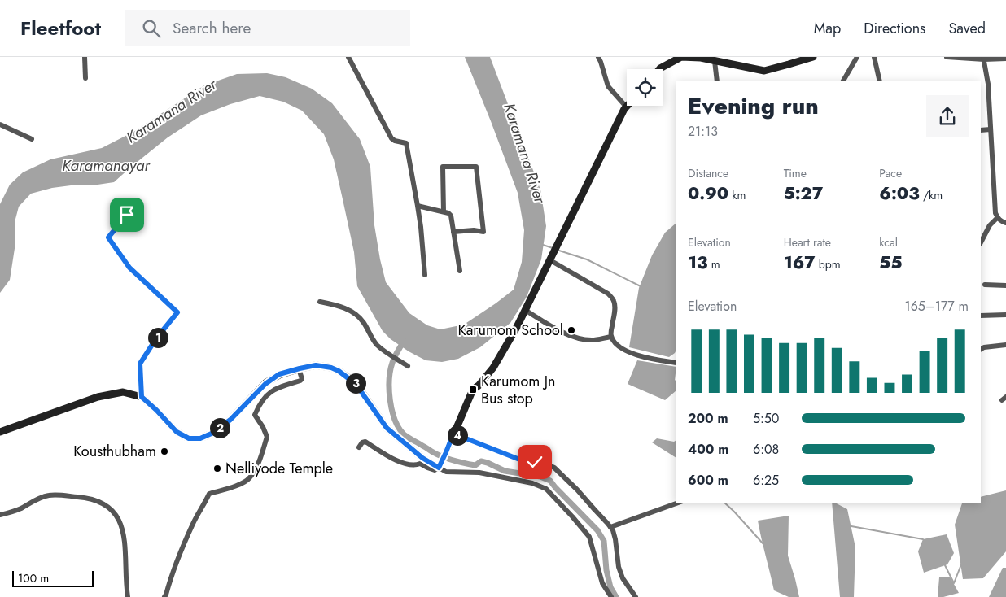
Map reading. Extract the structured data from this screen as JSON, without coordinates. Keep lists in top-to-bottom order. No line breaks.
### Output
{"water":["Karamana River","Karamanayar"],"places":{"other":["Karumom School","Kousthubham","Nelliyode Temple"],"transit":["Karumom Jn Bus stop"]},"scale_bar":"100 m","page":{"header":"Fleetfoot","search":"Search here","nav":["Map","Directions","Saved"],"heading":["Evening run","21:13"],"stats":[["Distance","0.90 km"],["Time","5:27"],["Pace","6:03 /km"],["Elevation","13 m"],["Heart rate","167 bpm"],["kcal","55"]],"chart":["Elevation","165–177 m"],"pins":["1","3","2","4"],"list":[{"name":"200 m","note":"5:50"},{"name":"400 m","note":"6:08"},{"name":"600 m","note":"6:25"}],"scale":"100 m"}}
